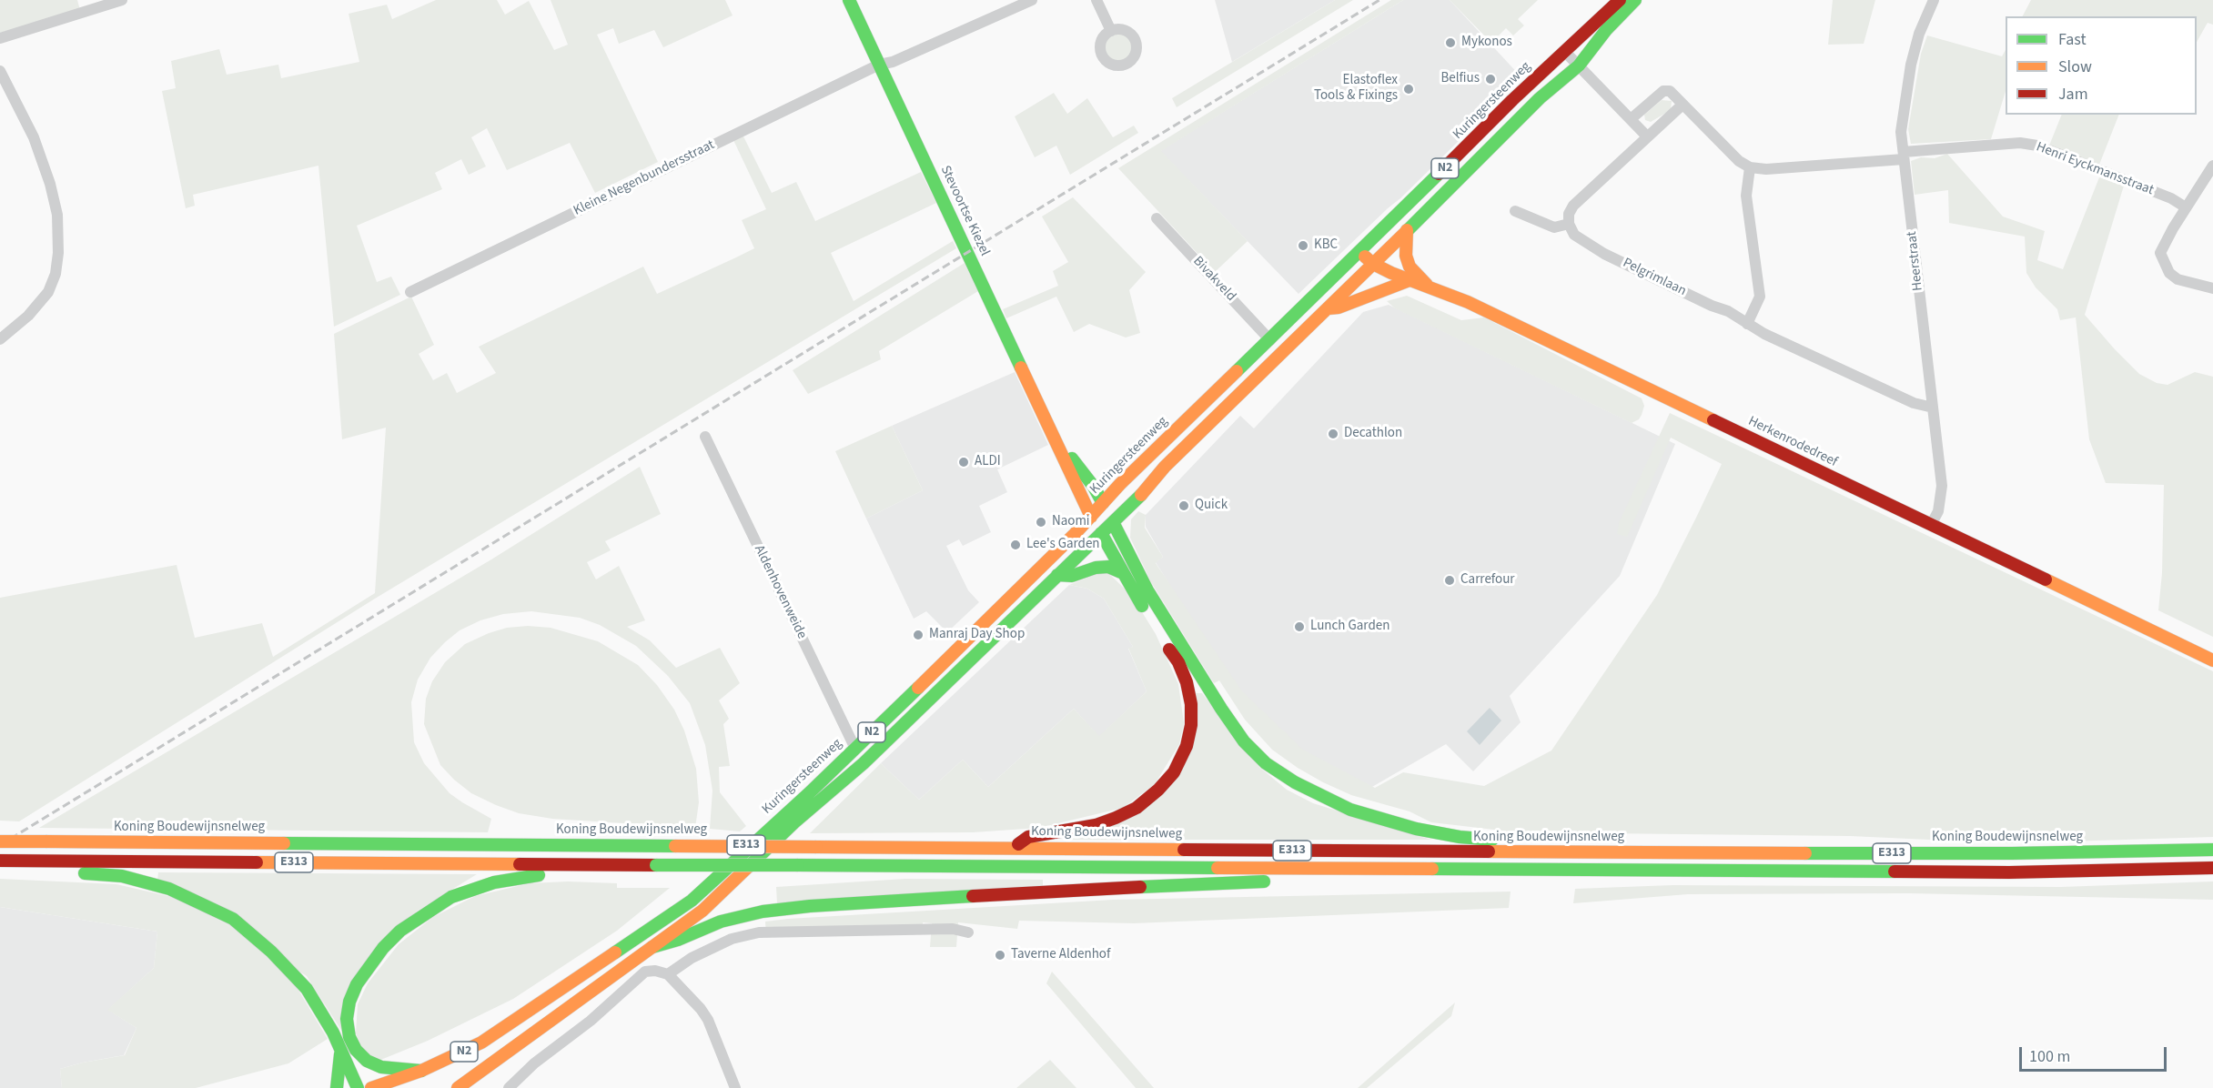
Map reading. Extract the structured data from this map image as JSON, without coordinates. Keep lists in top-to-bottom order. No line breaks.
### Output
{"streets":{"main road":["Kuringersteenweg","N2","Stevoortse Kiezel","Herkenrodedreef","Koning Boudewijnsnelweg","E313"],"street":["Henri Eyckmansstraat","Kleine Negenbundersstraat","Heerstraat","Pelgrimlaan","Bivakveld","Aldenhovenweide"]},"crossings":[["Kuringersteenweg","Stevoortse Kiezel"],["Kuringersteenweg","Bivakveld"],["Kuringersteenweg","Herkenrodedreef"],["Kuringersteenweg","Aldenhovenweide"],["Henri Eyckmansstraat","Heerstraat"],["Kleine Negenbundersstraat","Stevoortse Kiezel"],["Stevoortse Kiezel","Koning Boudewijnsnelweg"],["Heerstraat","Pelgrimlaan"],["Heerstraat","Herkenrodedreef"]],"places":["Mykonos","Belfius","Elastoflex Tools & Fixings","KBC","Decathlon","ALDI","Quick","Naomi","Lee's Garden","Carrefour","Lunch Garden","Manraj Day Shop","Taverne Aldenhof"],"legend":["Fast","Slow","Jam"],"scale_bar":"100 m"}
